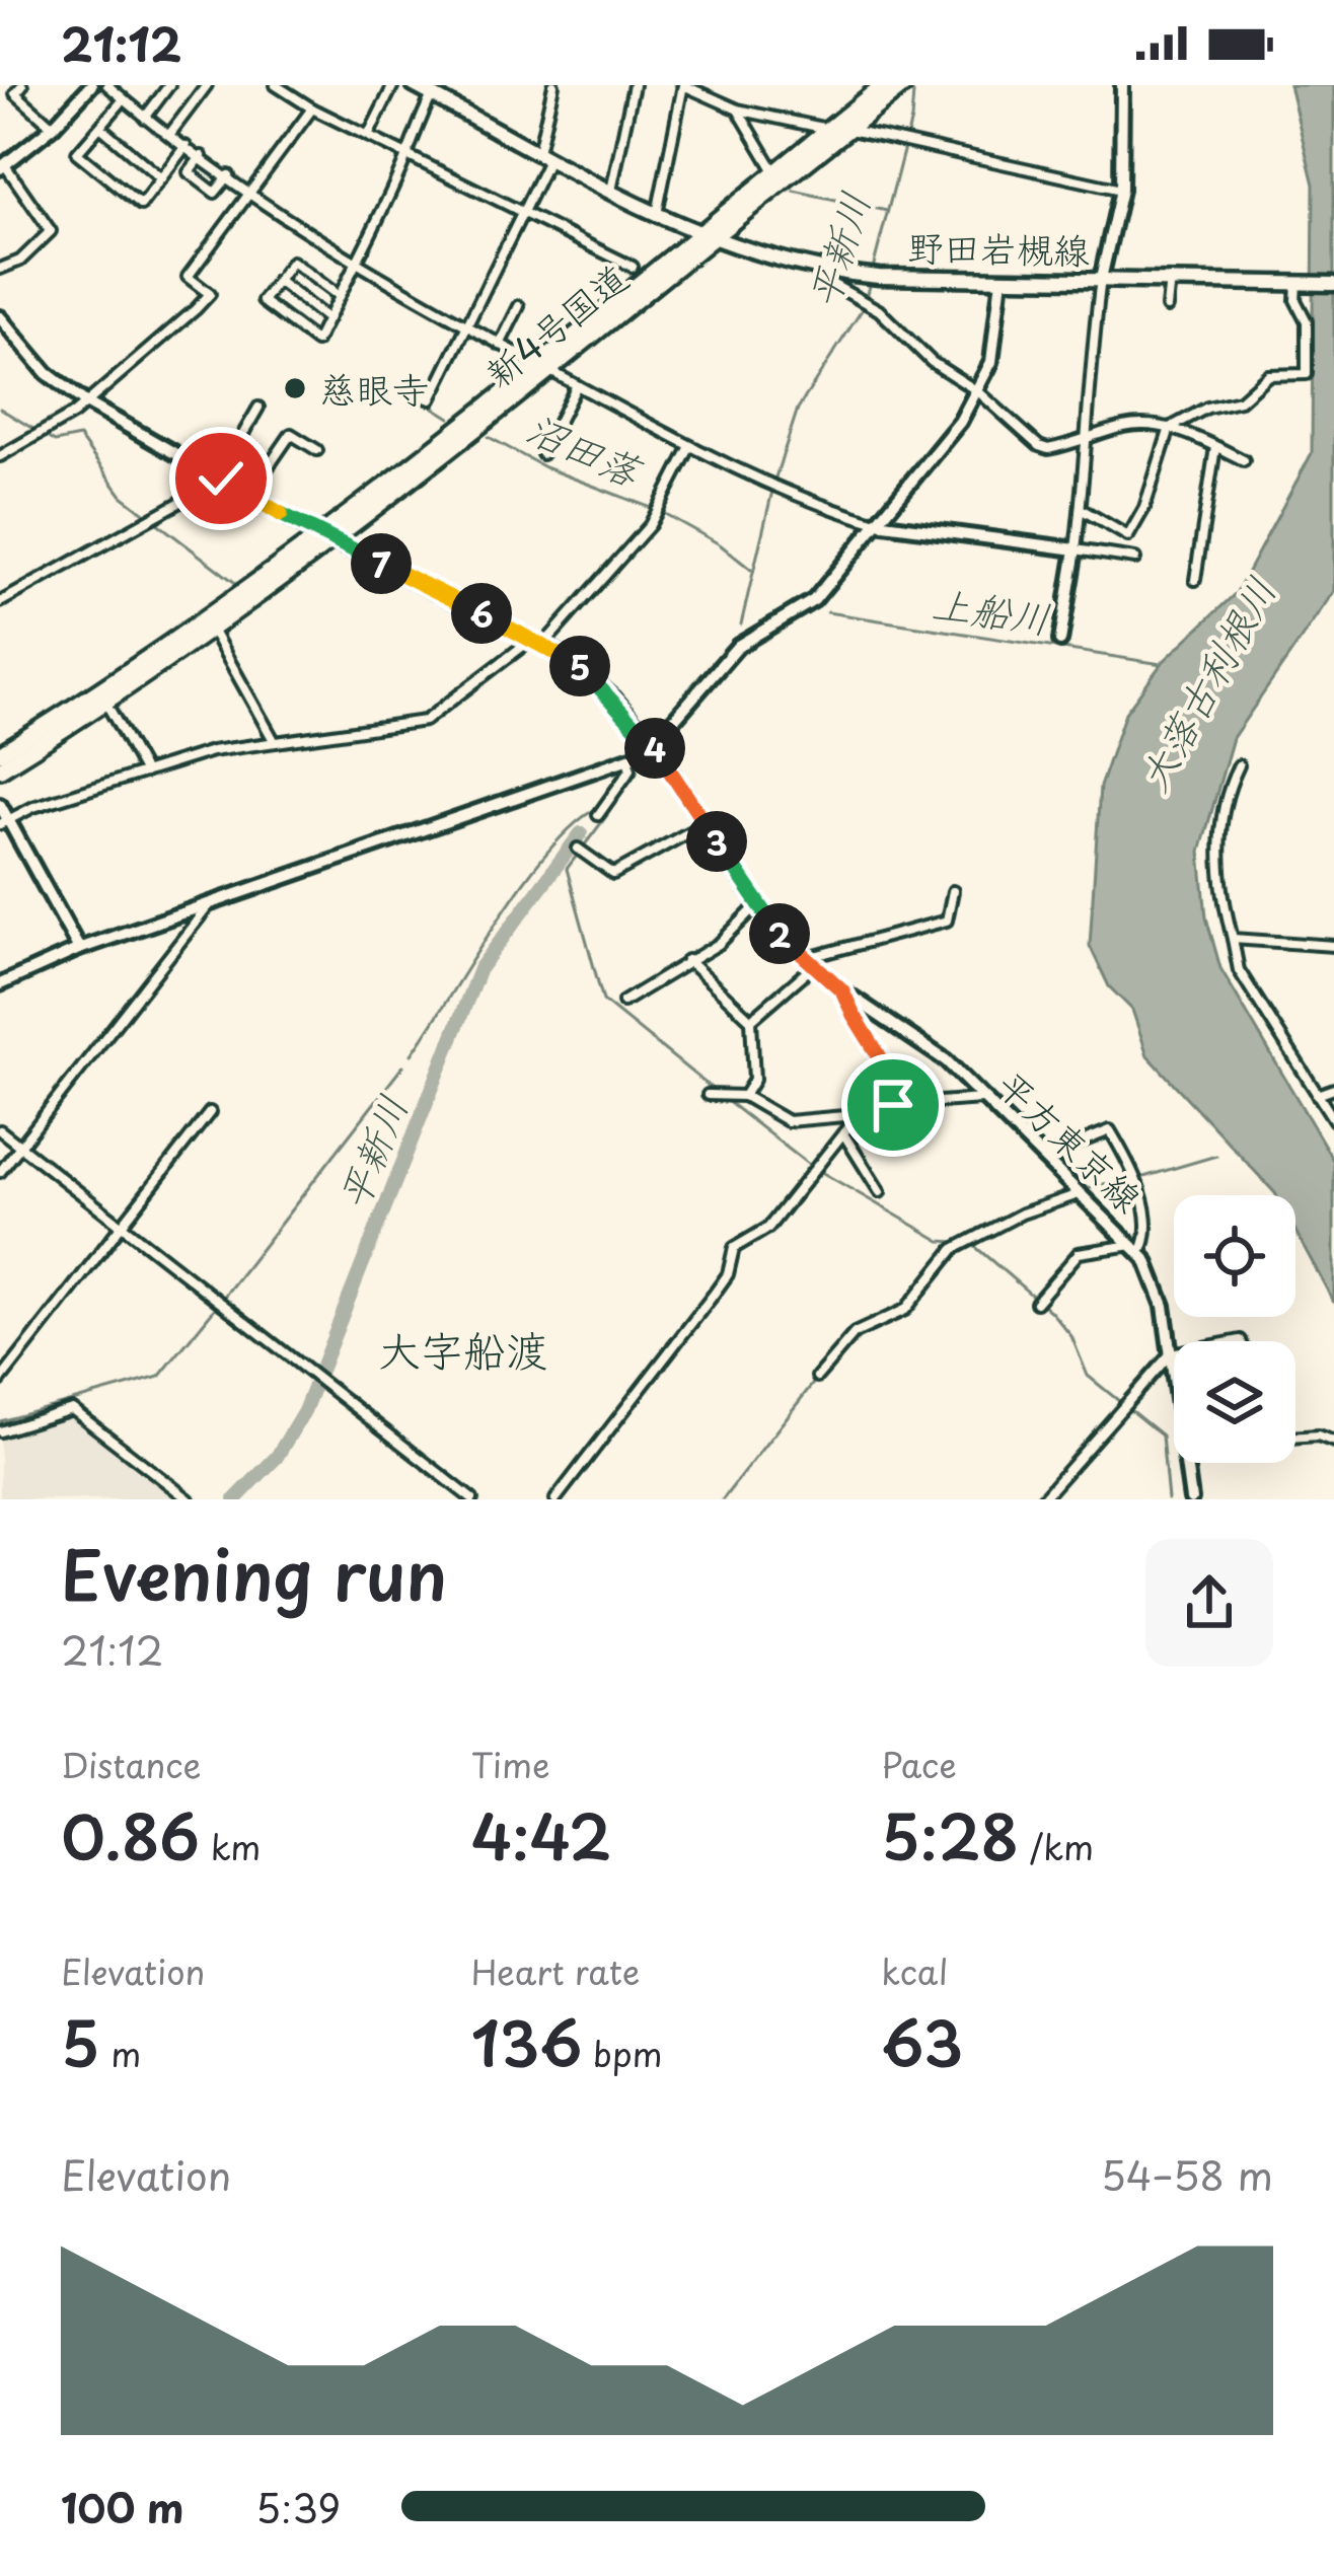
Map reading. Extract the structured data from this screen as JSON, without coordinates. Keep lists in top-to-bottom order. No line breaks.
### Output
{"streets":{"highway":["新4号国道"],"main road":["野田岩槻線"],"street":["平方東京線"]},"crossings":[["野田岩槻線","新4号国道"],["新4号国道","平方東京線"]],"districts":["大字船渡"],"water":["平新川","沼田落","上船川","大落古利根川"],"places":["慈眼寺"],"page":{"status":"21:12","pins":["7","6","5","4","3","2"],"heading":["Evening run","21:12"],"stats":[["Distance","0.86 km"],["Time","4:42"],["Pace","5:28 /km"],["Elevation","5 m"],["Heart rate","136 bpm"],["kcal","63"]],"chart":["Elevation","54–58 m"],"list":[{"name":"100 m","note":"5:39"}]}}
